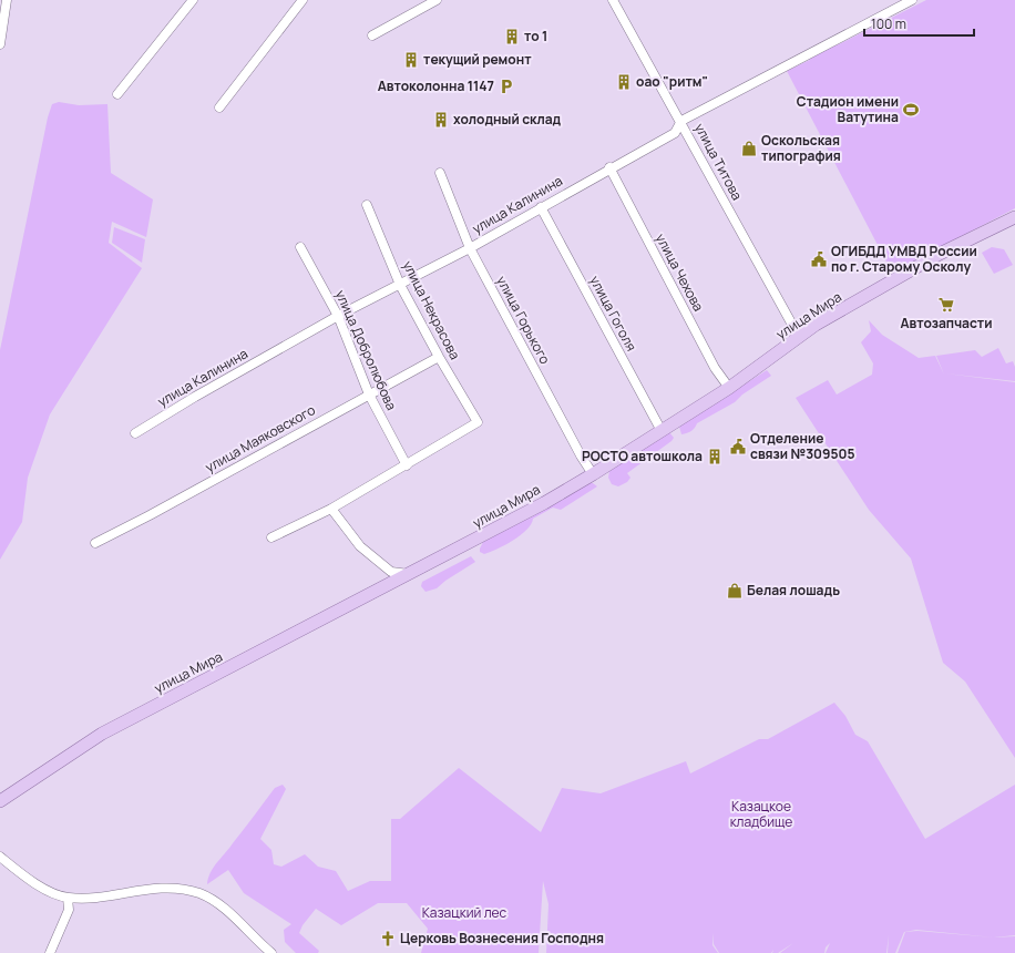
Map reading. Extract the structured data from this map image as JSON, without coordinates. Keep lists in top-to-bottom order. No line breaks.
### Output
{"streets":{"main road":["улица Мира"],"street":["улица Титова","улица Калинина","улица Чехова","улица Некрасова","улица Гоголя","улица Горького","улица Добролюбова","улица Маяковского"]},"crossings":[["улица Титова","улица Калинина"],["улица Титова","улица Мира"],["улица Калинина","улица Чехова"],["улица Калинина","улица Некрасова"],["улица Калинина","улица Гоголя"],["улица Калинина","улица Горького"],["улица Калинина","улица Добролюбова"],["улица Чехова","улица Мира"],["улица Некрасова","улица Добролюбова"],["улица Некрасова","улица Маяковского"],["улица Гоголя","улица Мира"],["улица Мира","улица Горького"],["улица Добролюбова","улица Маяковского"]],"parks":["Казацкое кладбище","Казацкий лес"],"places":{"building":["то 1","текущий ремонт","оао \"ритм\"","холодный склад","РОСТО автошкола"],"parking":["Автоколонна 1147"],"sports":["Стадион имени Ватутина"],"shop":["Оскольская типография","Белая лошадь"],"public building":["ОГИБДД УМВД России по г. Старому Осколу","Отделение связи №309505"],"supermarket":["Автозапчасти"],"church":["Церковь Вознесения Господня"]},"scale_bar":"100 m"}
